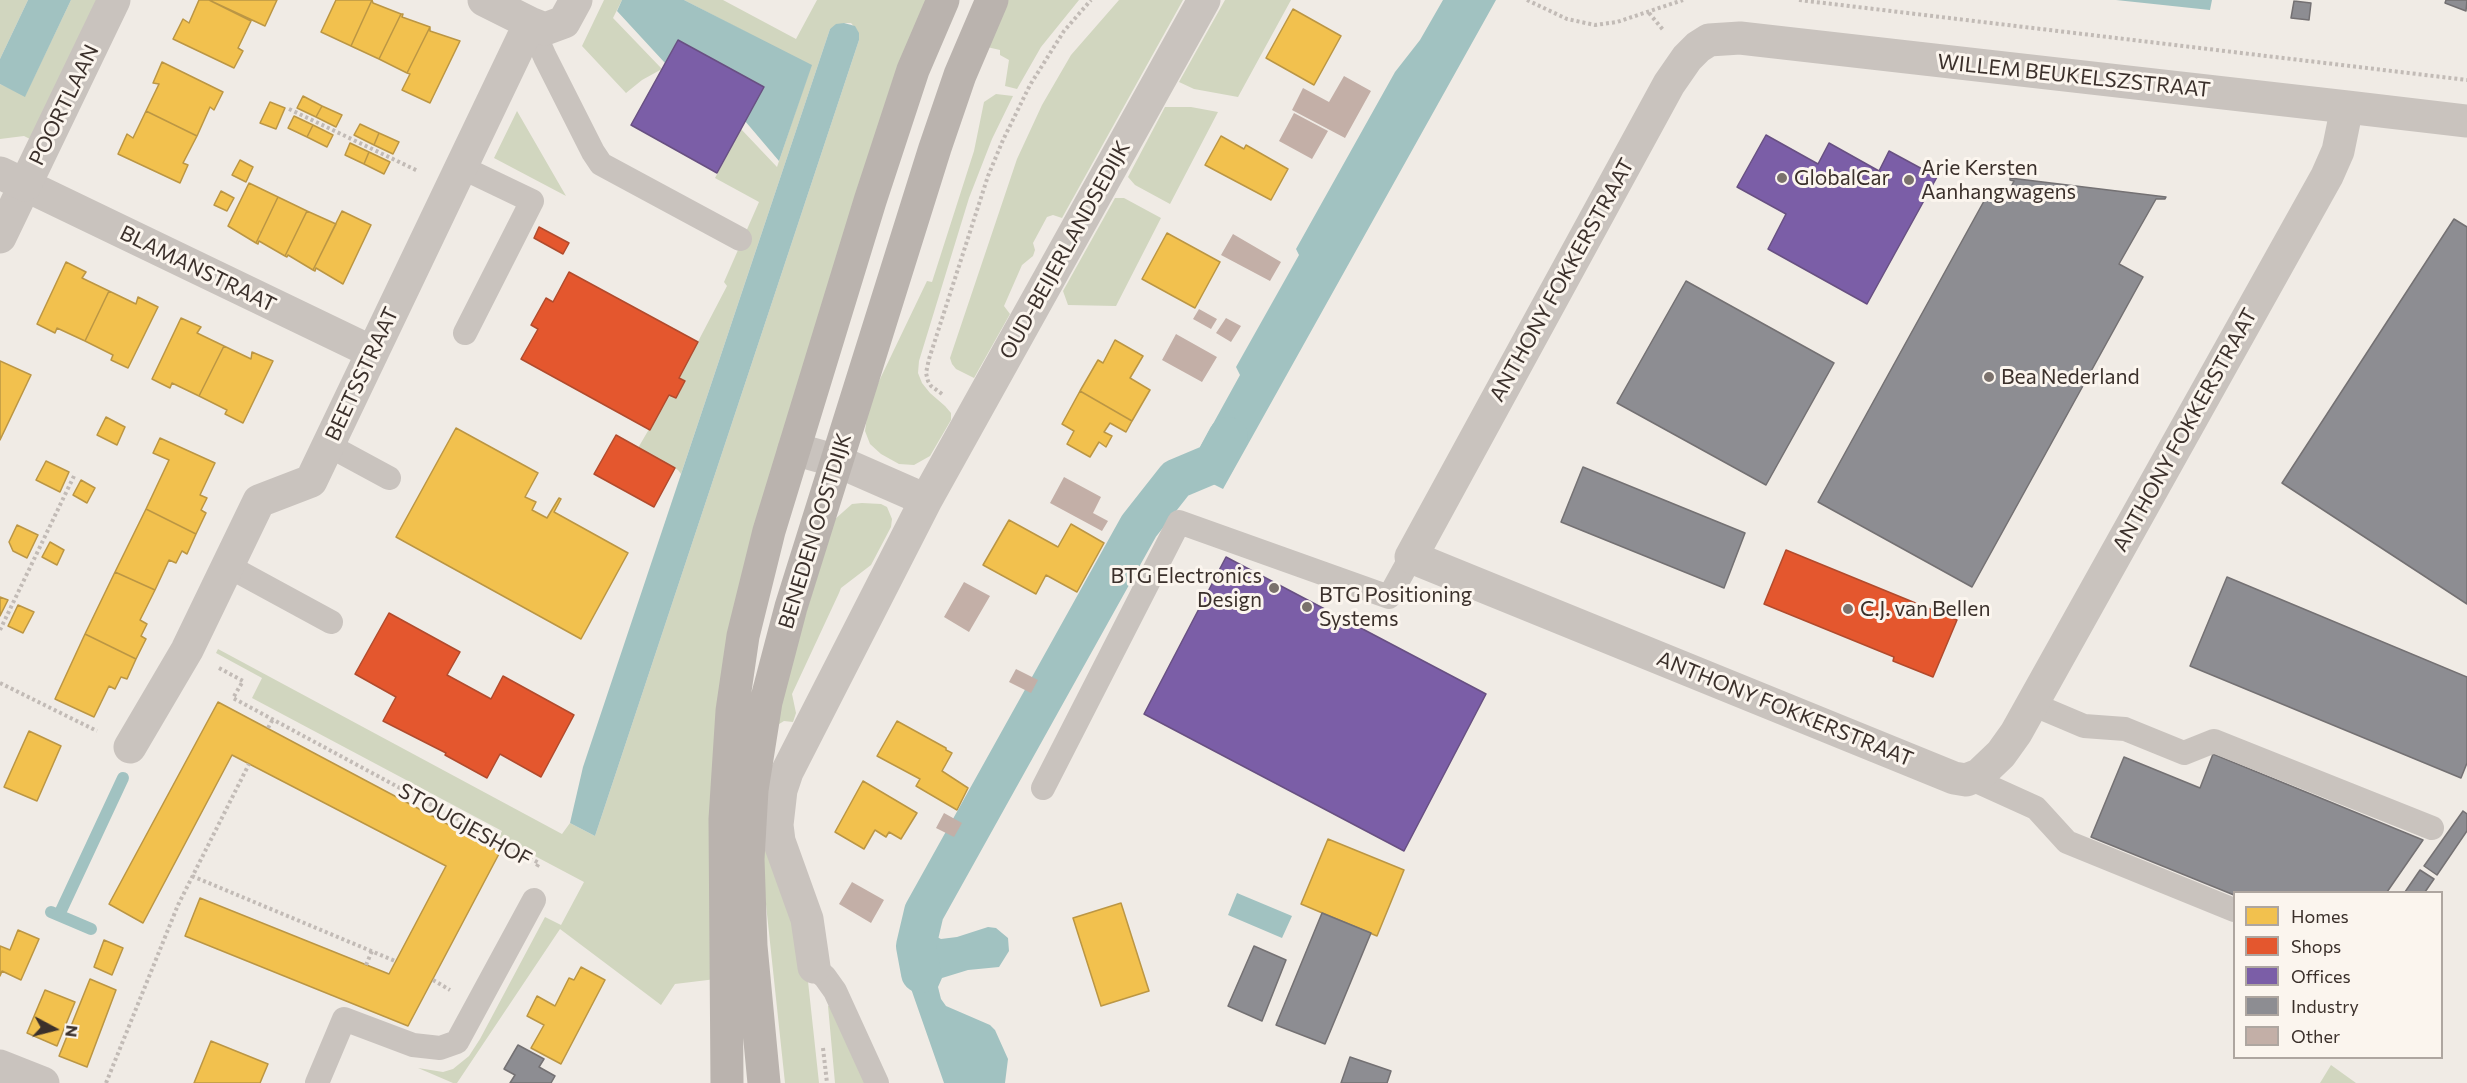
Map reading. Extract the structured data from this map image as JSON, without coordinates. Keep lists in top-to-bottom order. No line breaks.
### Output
{"streets":{"main road":["BENEDEN OOSTDIJK"],"street":["WILLEM BEUKELSZSTRAAT","POORTLAAN","OUD-BEIJERLANDSEDIJK","BLAMANSTRAAT","ANTHONY FOKKERSTRAAT","BEETSSTRAAT"],"lane":["STOUGJESHOF"]},"crossings":[["WILLEM BEUKELSZSTRAAT","ANTHONY FOKKERSTRAAT"],["POORTLAAN","BLAMANSTRAAT"],["BLAMANSTRAAT","BEETSSTRAAT"],["BEETSSTRAAT","STOUGJESHOF"]],"places":["GlobalCar","Arie Kersten Aanhangwagens","Bea Nederland","BTG Electronics Design","BTG Positioning Systems","C.J. van Bellen"],"legend":["Homes","Shops","Offices","Industry","Other"],"north":"right"}
